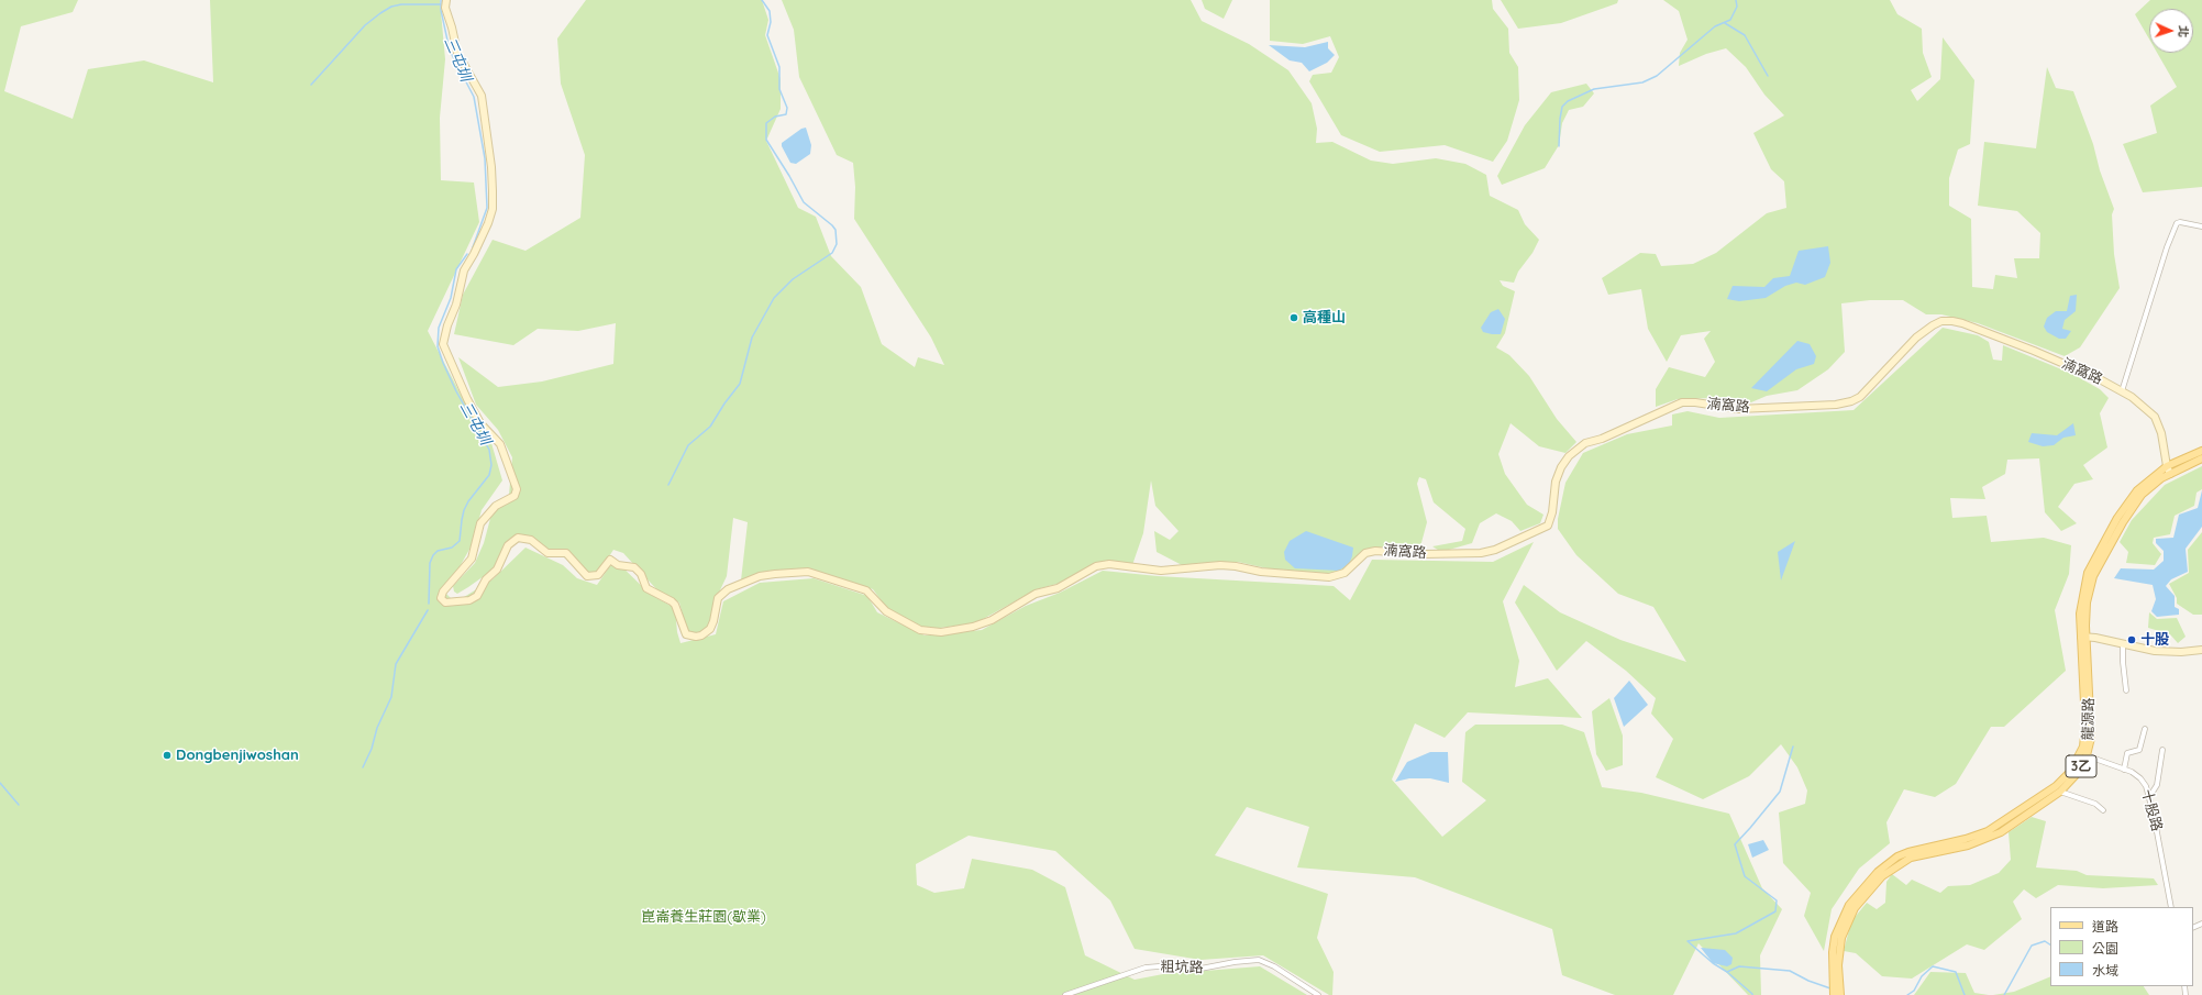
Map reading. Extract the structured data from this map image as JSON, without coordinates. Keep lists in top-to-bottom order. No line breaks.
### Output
{"streets":{"main road":["龍源路","3乙"],"street":["湳窩路","十股路","粗坑路"]},"crossings":[["湳窩路","3乙"],["龍源路","3乙"],["龍源路","十股路"],["3乙","十股路"]],"water":["三屯圳"],"parks":["崑崙養生莊園(歇業)"],"places":["高種山","十股","Dongbenjiwoshan"],"legend":["道路","公園","水域"],"north":"right"}
